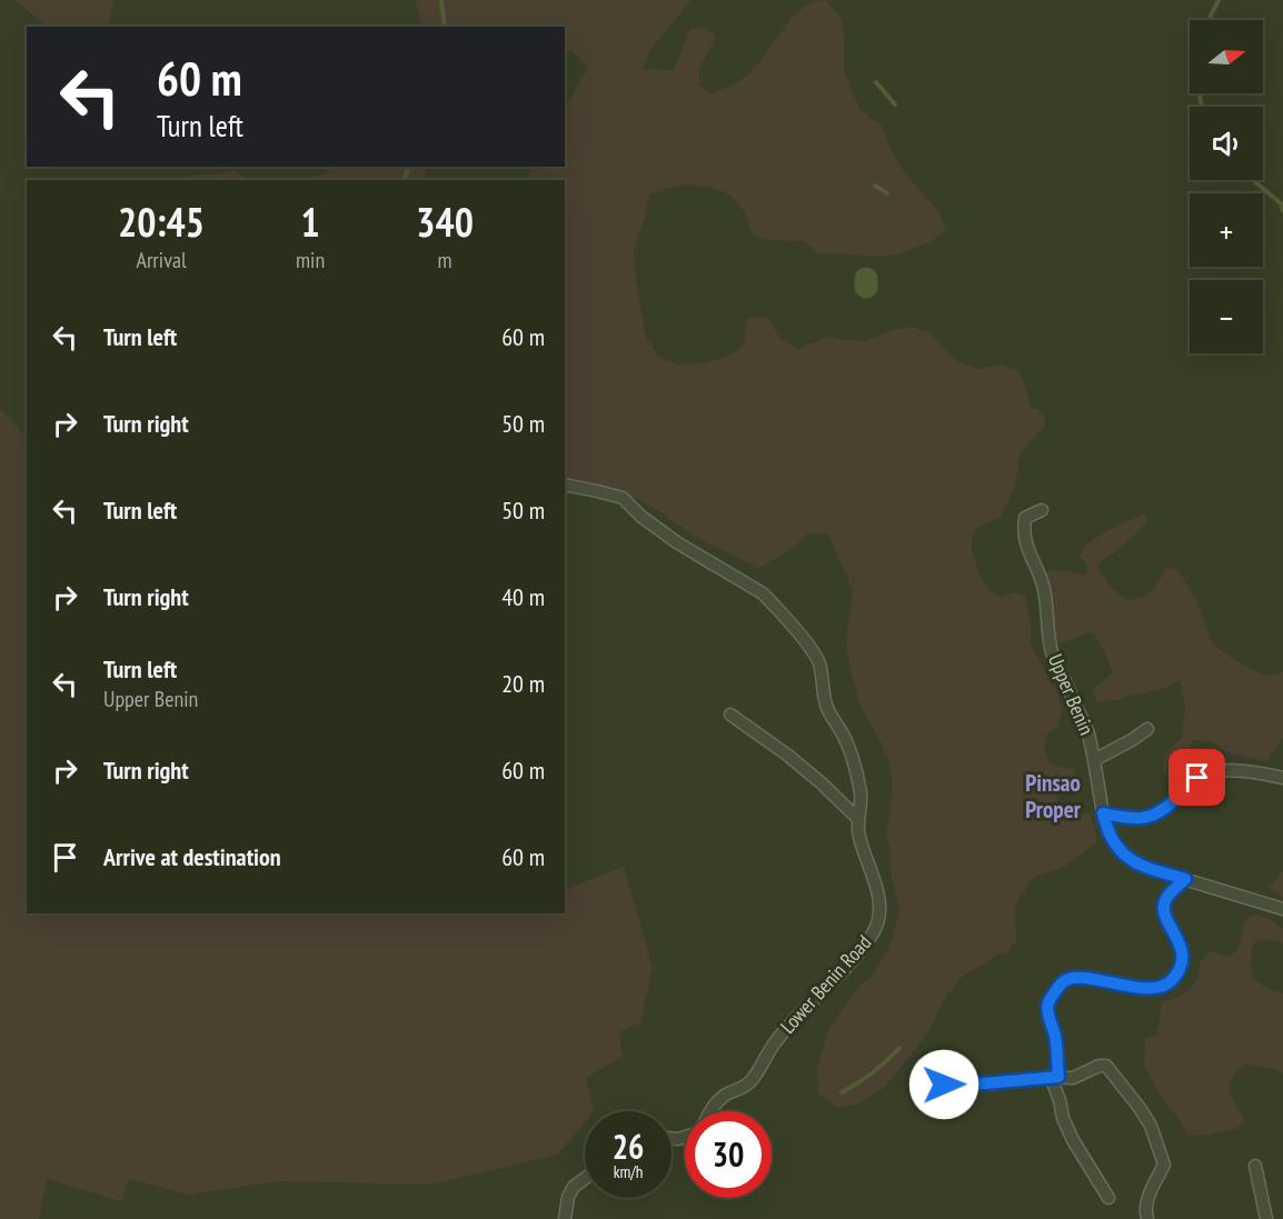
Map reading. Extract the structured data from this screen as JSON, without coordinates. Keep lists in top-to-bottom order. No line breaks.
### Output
{"streets":{"street":["Upper Benin","Lower Benin Road"]},"districts":["Pinsao Proper"],"north":"right","page":{"map_buttons":["+","−"],"turn":["60 m","Turn left"],"eta":["20:45","Arrival","1","min","340","m"],"list":[{"name":"Turn left","value":"60 m"},{"name":"Turn right","value":"50 m"},{"name":"Turn left","value":"50 m"},{"name":"Turn right","value":"40 m"},{"name":"Turn left","note":"Upper Benin","value":"20 m"},{"name":"Turn right","value":"60 m"},{"name":"Arrive at destination","value":"60 m"}],"speed":"26 km/h","limit":"30"}}
